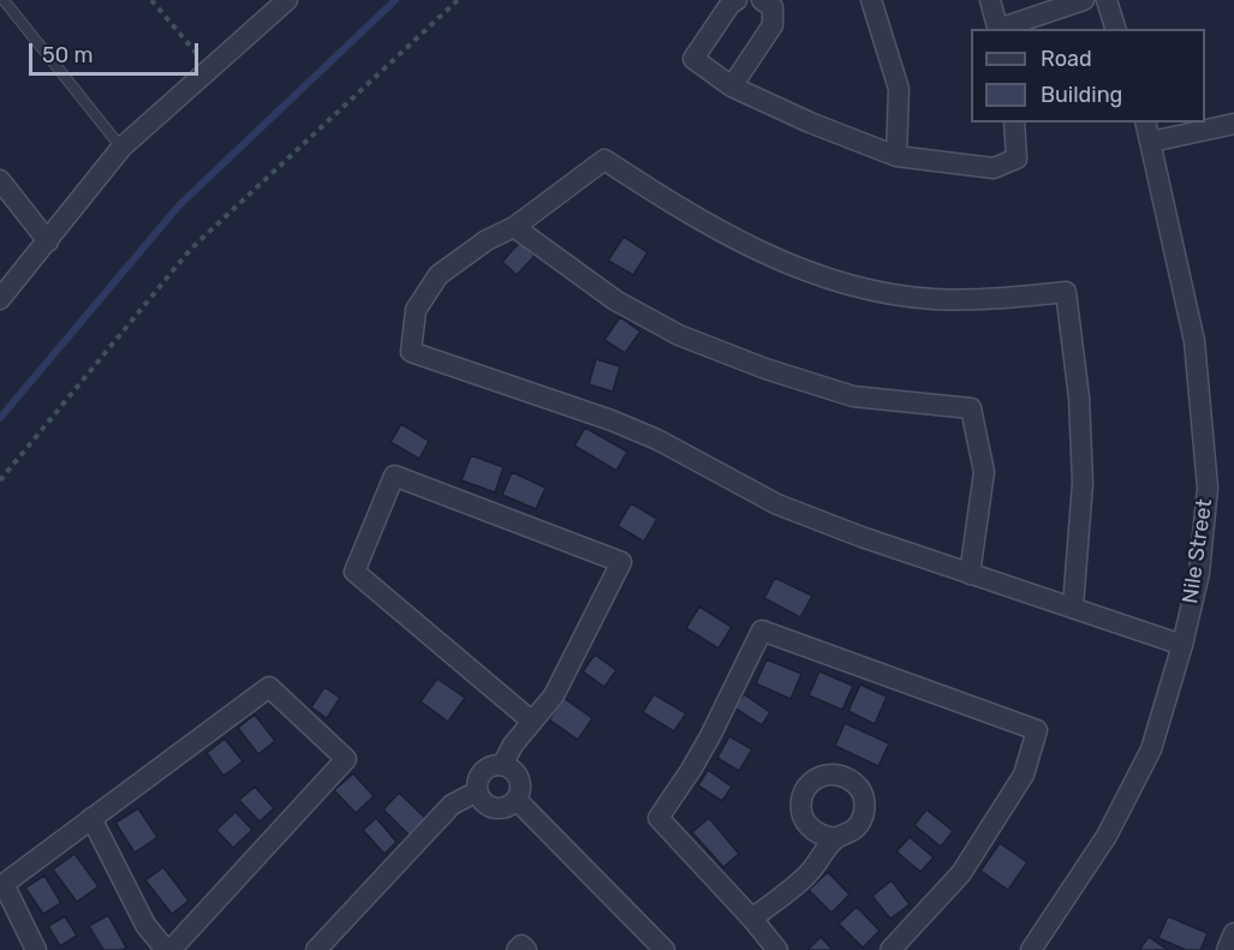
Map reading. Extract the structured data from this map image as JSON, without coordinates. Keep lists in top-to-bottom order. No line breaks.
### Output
{"streets":{"street":["Nile Street"]},"legend":["Road","Building"],"scale_bar":"50 m"}
